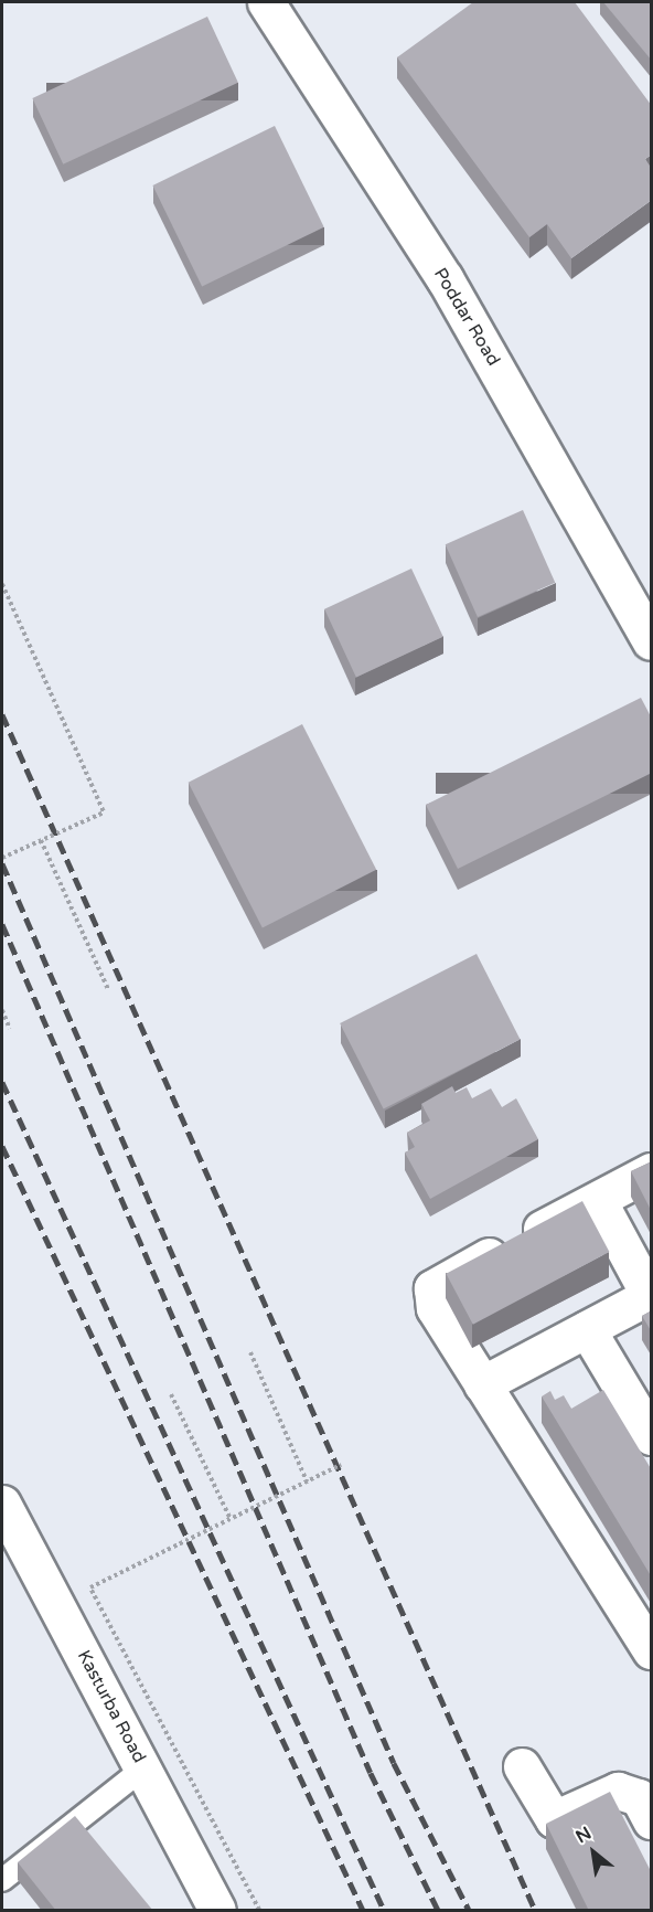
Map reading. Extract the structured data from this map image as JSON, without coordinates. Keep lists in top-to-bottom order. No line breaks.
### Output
{"streets":{"street":["Poddar Road","Kasturba Road"]},"north":"top left"}
